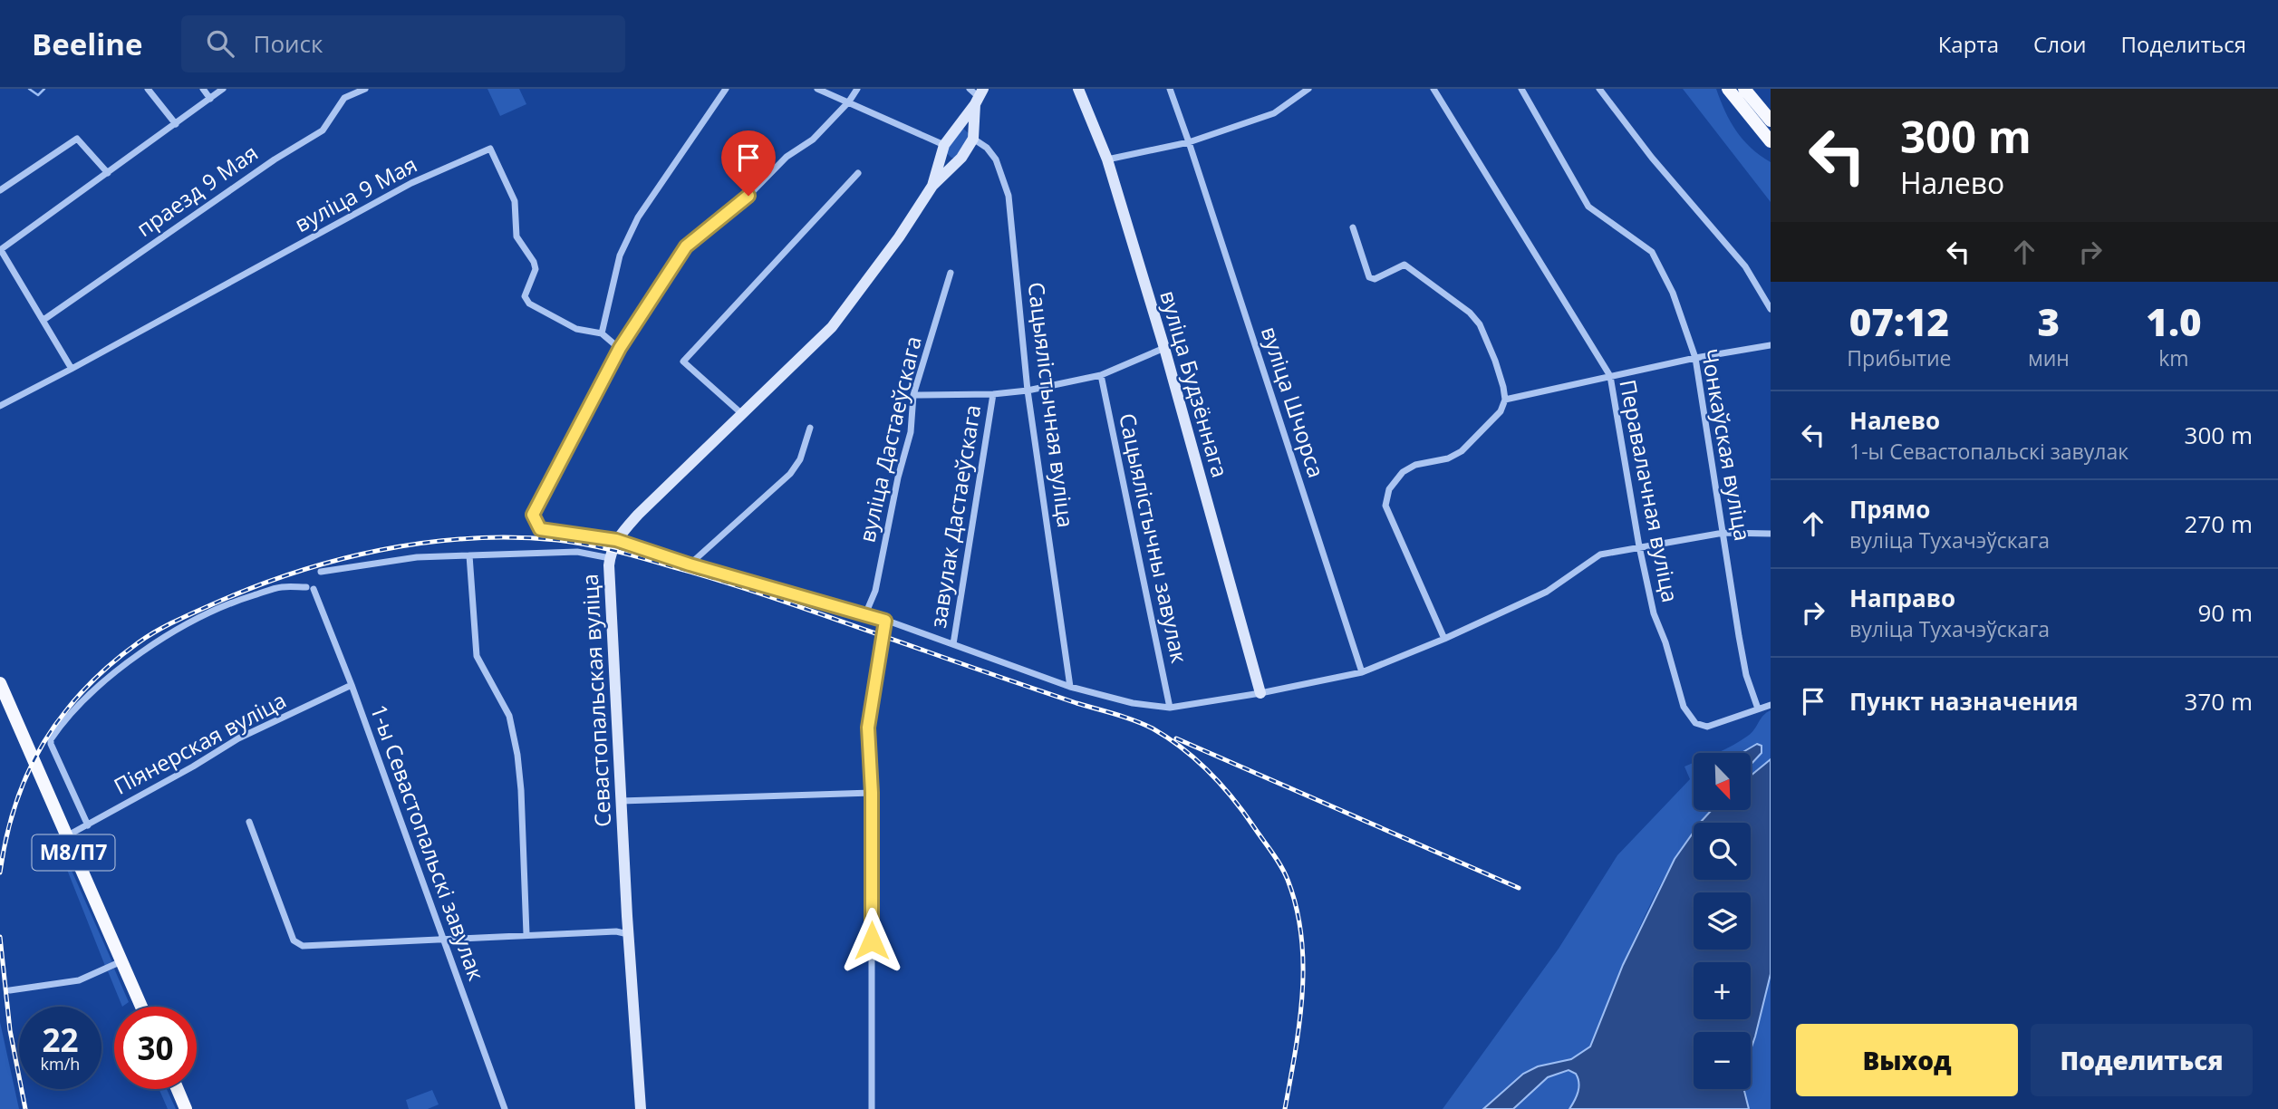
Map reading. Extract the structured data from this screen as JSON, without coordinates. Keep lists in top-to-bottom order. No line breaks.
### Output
{"streets":{"main road":["М8/П7"],"street":["праезд 9 Мая","вуліца 9 Мая","вуліца Будзённага","вуліца Шчорса","Сацыялістычная вуліца","вуліца Дастаеўскага","Чонкаўская вуліца","Перавалачная вуліца","завулак Дастаеўскага","Сацыялістычны завулак","Севастопальская вуліца","Піянерская вуліца","1-ы Севастопальскі завулак"]},"crossings":[["Сацыялістычная вуліца","Севастопальская вуліца"],["Чонкаўская вуліца","Перавалачная вуліца"],["Піянерская вуліца","1-ы Севастопальскі завулак"],["Піянерская вуліца","М8/П7"]],"north":"bottom right","page":{"header":"Beeline","search":"Поиск","nav":["Карта","Слои","Поделиться"],"turn":["300 m","Налево"],"eta":["07:12","Прибытие","3","мин","1.0","km"],"list":[{"name":"Налево","note":"1-ы Севастопальскі завулак","value":"300 m"},{"name":"Прямо","note":"вуліца Тухачэўскага","value":"270 m"},{"name":"Направо","note":"вуліца Тухачэўскага","value":"90 m"},{"name":"Пункт назначения","value":"370 m"}],"map_buttons":["+","−"],"speed":"22 km/h","limit":"30","buttons":["Выход","Поделиться"]}}
